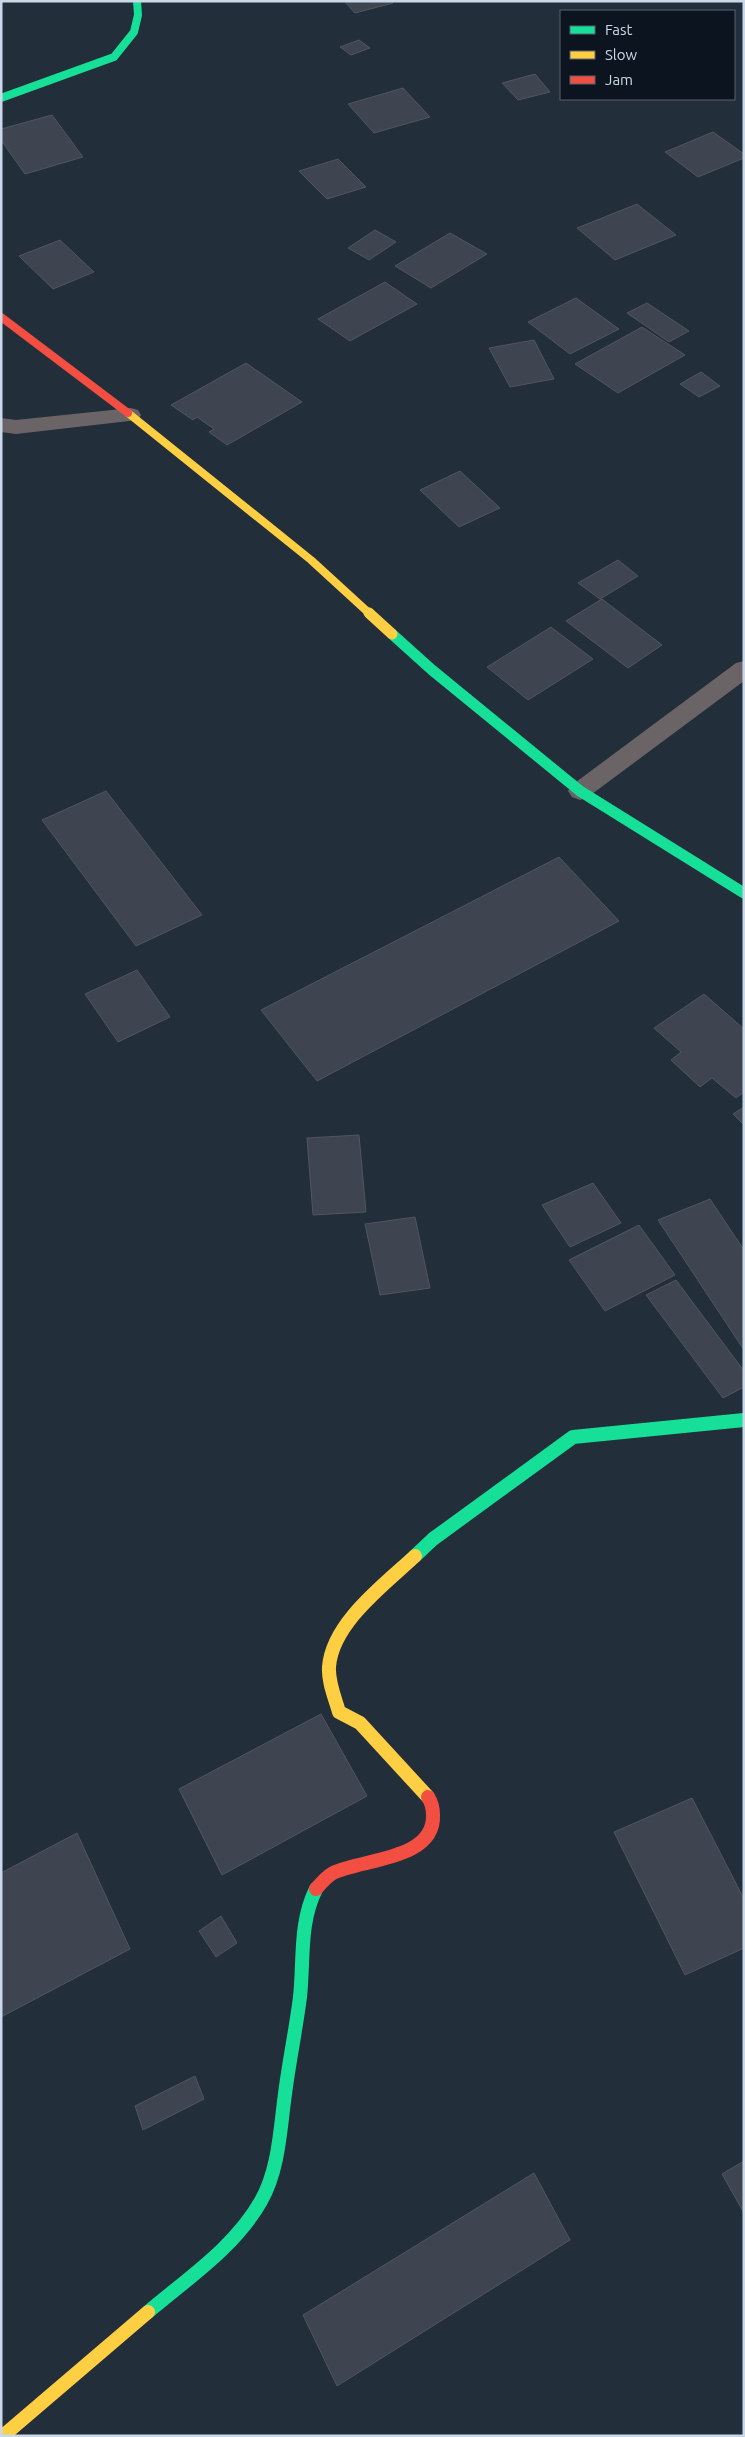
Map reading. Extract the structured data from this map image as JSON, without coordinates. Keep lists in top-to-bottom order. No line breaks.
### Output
{"legend":["Fast","Slow","Jam"]}
